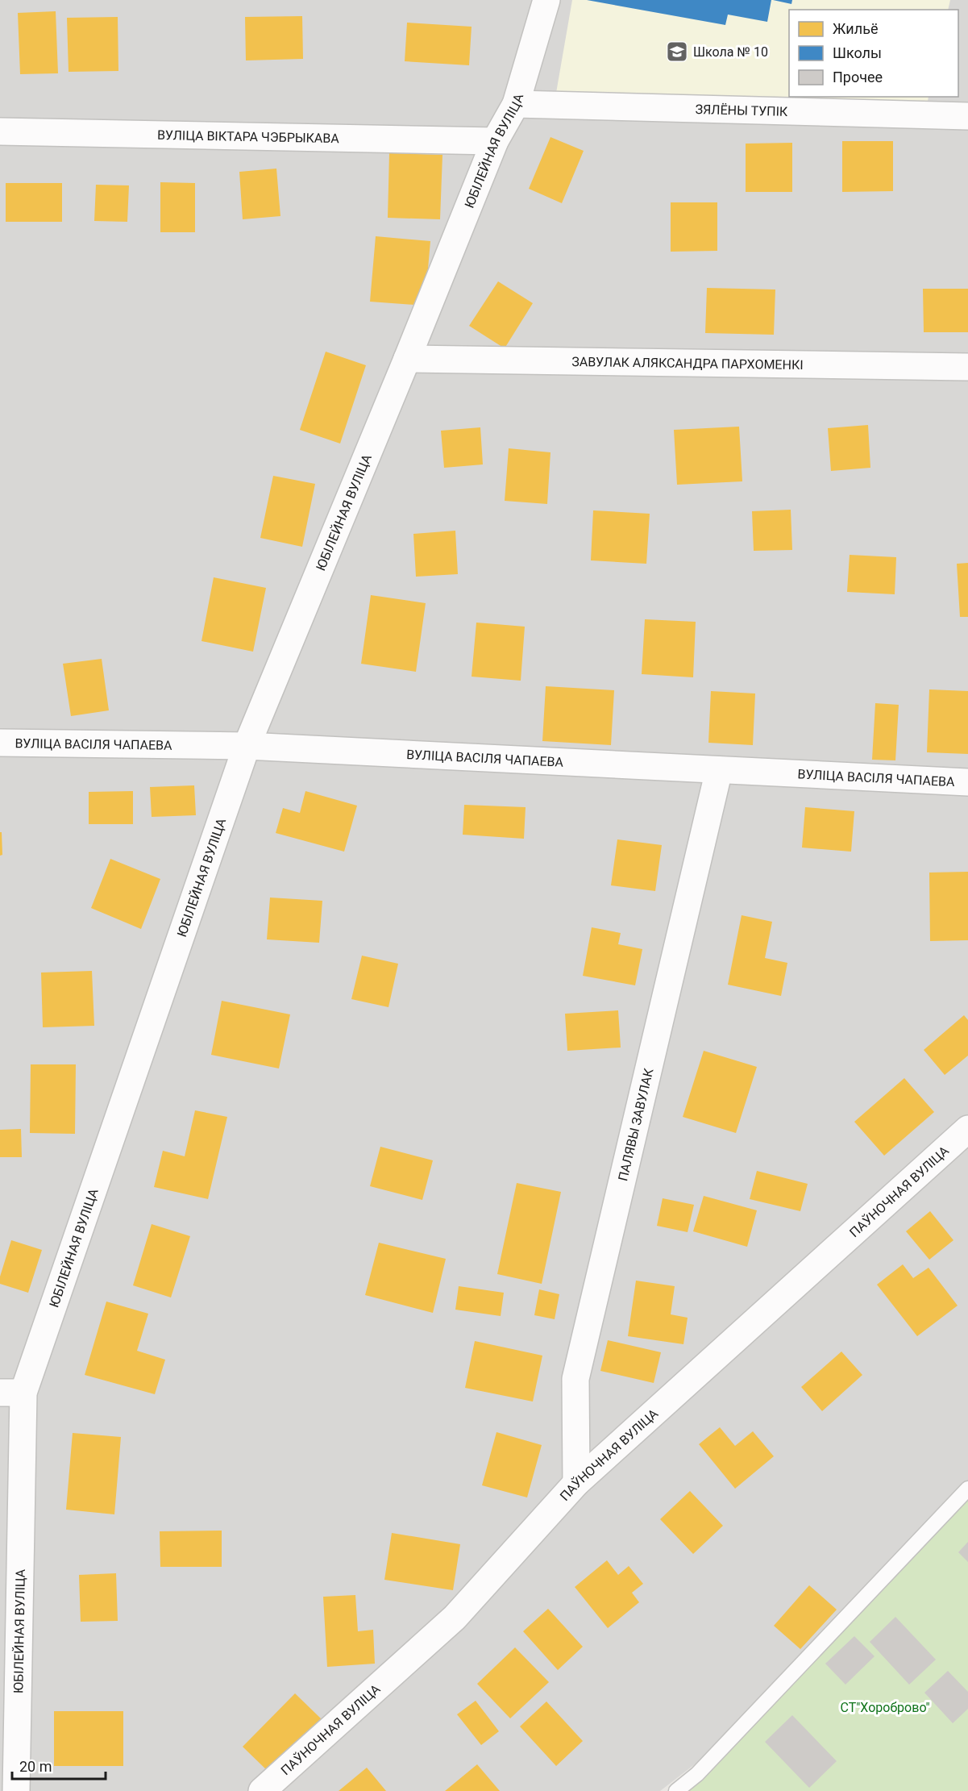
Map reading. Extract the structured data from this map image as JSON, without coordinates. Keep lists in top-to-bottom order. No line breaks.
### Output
{"streets":{"street":["ЗЯЛЁНЫ ТУПІК","ВУЛІЦА ВІКТАРА ЧЭБРЫКАВА","ЮБІЛЕЙНАЯ ВУЛІЦА","ЗАВУЛАК АЛЯКСАНДРА ПАРХОМЕНКІ","ВУЛІЦА ВАСІЛЯ ЧАПАЕВА","ПАЛЯВЫ ЗАВУЛАК","ПАЎНОЧНАЯ ВУЛІЦА"]},"crossings":[["ЗЯЛЁНЫ ТУПІК","ЮБІЛЕЙНАЯ ВУЛІЦА"],["ВУЛІЦА ВІКТАРА ЧЭБРЫКАВА","ЮБІЛЕЙНАЯ ВУЛІЦА"],["ЮБІЛЕЙНАЯ ВУЛІЦА","ЗАВУЛАК АЛЯКСАНДРА ПАРХОМЕНКІ"],["ЮБІЛЕЙНАЯ ВУЛІЦА","ВУЛІЦА ВАСІЛЯ ЧАПАЕВА"],["ВУЛІЦА ВАСІЛЯ ЧАПАЕВА","ПАЛЯВЫ ЗАВУЛАК"],["ПАЛЯВЫ ЗАВУЛАК","ПАЎНОЧНАЯ ВУЛІЦА"]],"parks":["СТ\"Хороброво\""],"places":{"school or university":["Школа № 10"]},"legend":["Жильё","Школы","Прочее"],"scale_bar":"20 m"}
